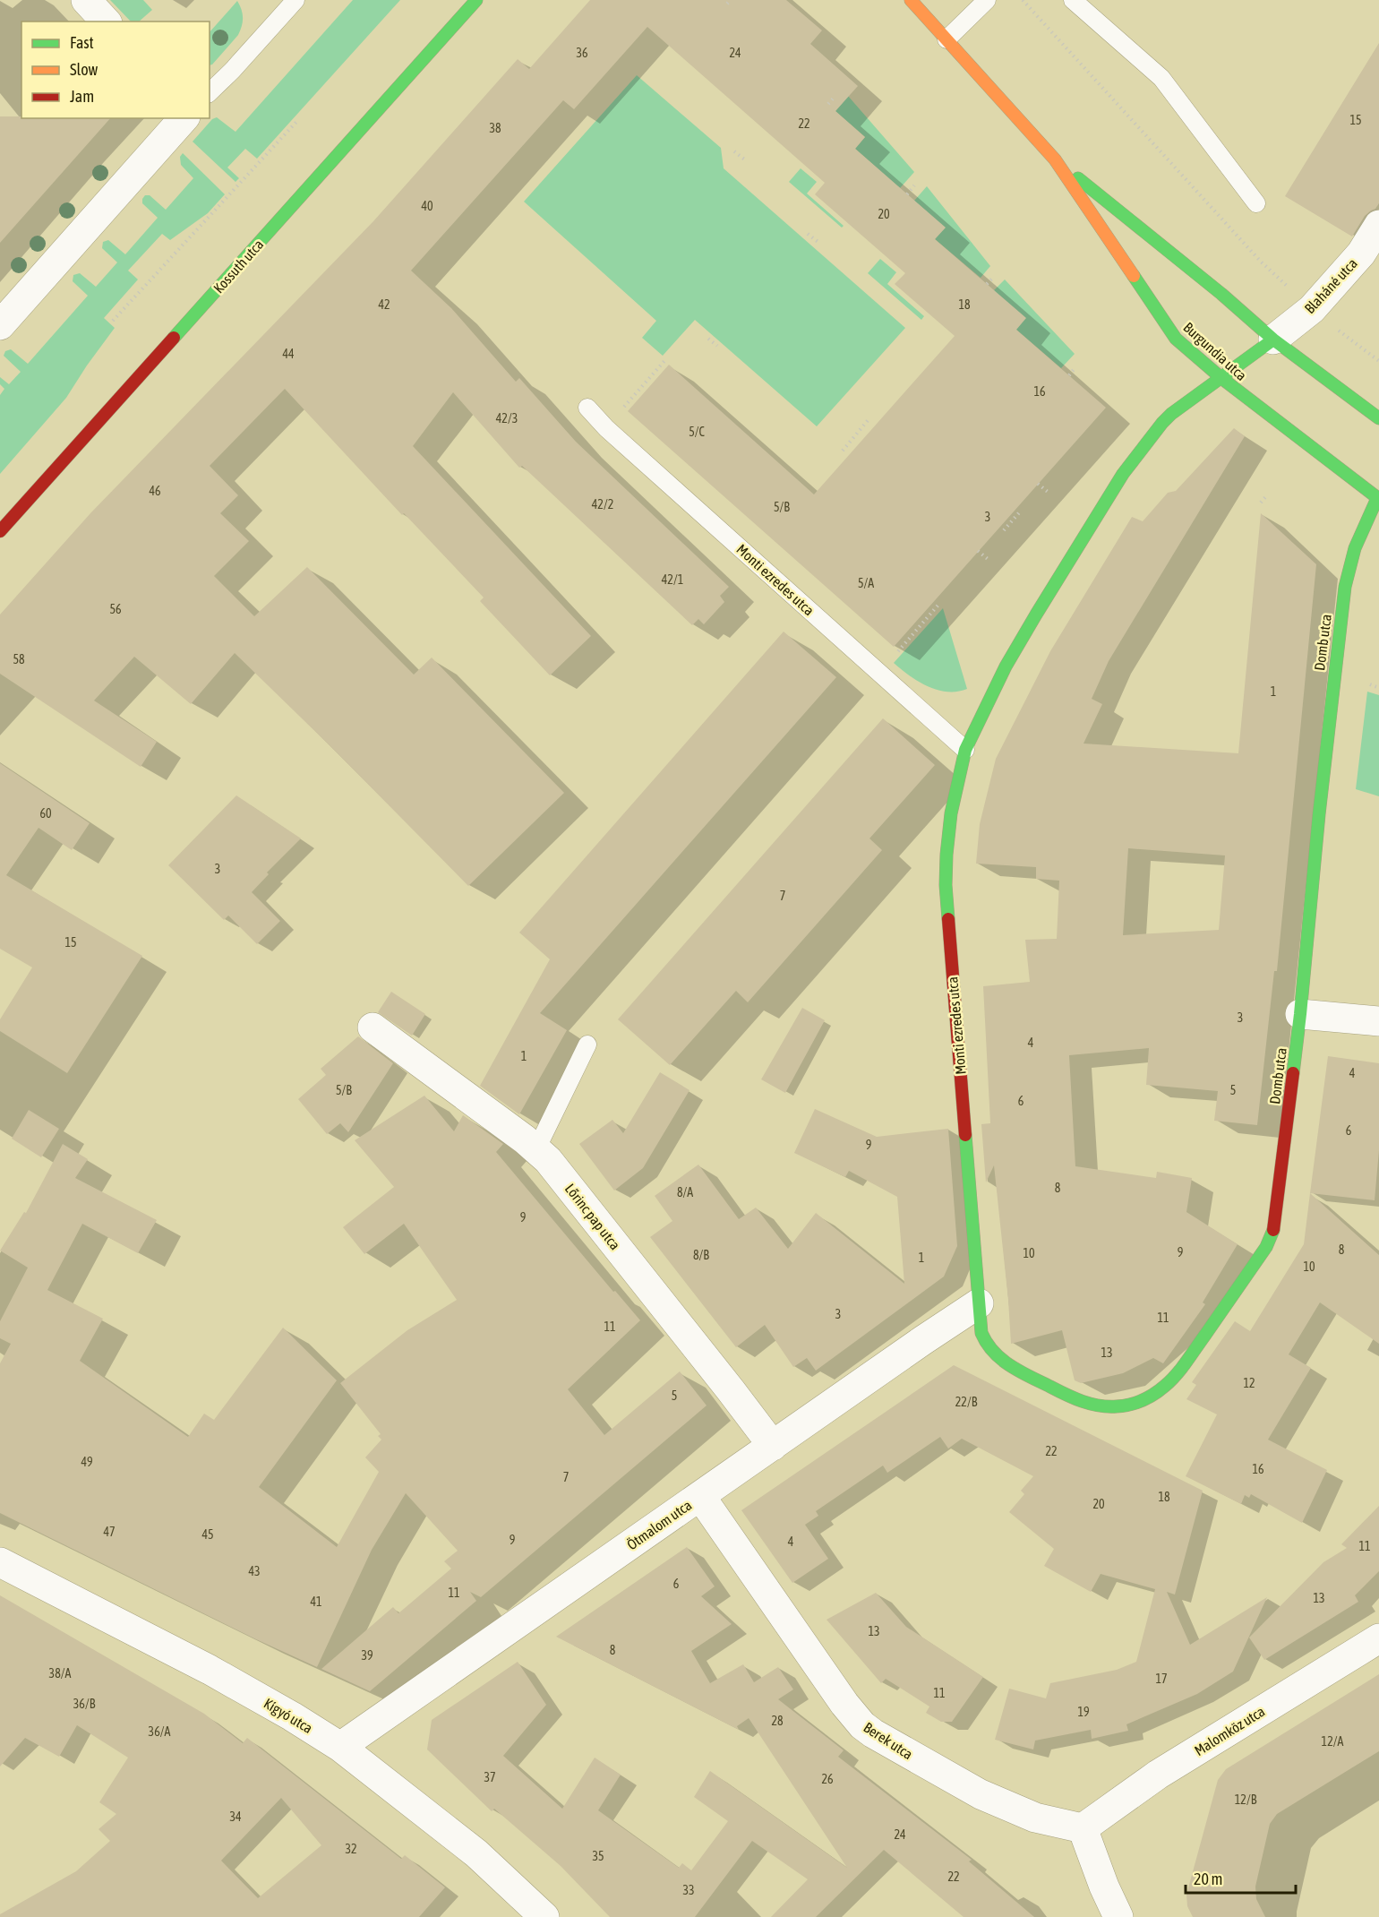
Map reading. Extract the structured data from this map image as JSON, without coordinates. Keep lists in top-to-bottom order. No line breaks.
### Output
{"streets":{"street":["Kossuth utca","Blaháné utca","Burgundia utca","Monti ezredes utca","Domb utca","Lőrinc pap utca","Ötmalom utca","Kígyó utca","Malomköz utca","Berek utca"]},"crossings":[["Blaháné utca","Burgundia utca"],["Blaháné utca","Monti ezredes utca"],["Burgundia utca","Monti ezredes utca"],["Burgundia utca","Domb utca"],["Monti ezredes utca","Domb utca"],["Monti ezredes utca","Ötmalom utca"],["Domb utca","Ötmalom utca"],["Lőrinc pap utca","Ötmalom utca"],["Ötmalom utca","Kígyó utca"],["Ötmalom utca","Berek utca"],["Malomköz utca","Berek utca"]],"house_numbers":["36","24","15","22","38","40","20","42","18","44","16","42/3","5/C","46","42/2","5/B","3","42/1","5/A","56","58","1","60","3","7","15","3","4","1","4","5/B","5","6","6","9","8","8/A","9","8","9","10","8/B","1","10","3","11","11","13","12","5","22/B","22","49","16","7","18","20","47","45","9","4","11","43","6","11","13","41","13","8","39","38/A","17","11","36/B","19","28","36/A","12/A","37","26","12/B","34","24","32","35","22","33"],"legend":["Fast","Slow","Jam"],"scale_bar":"20 m"}
